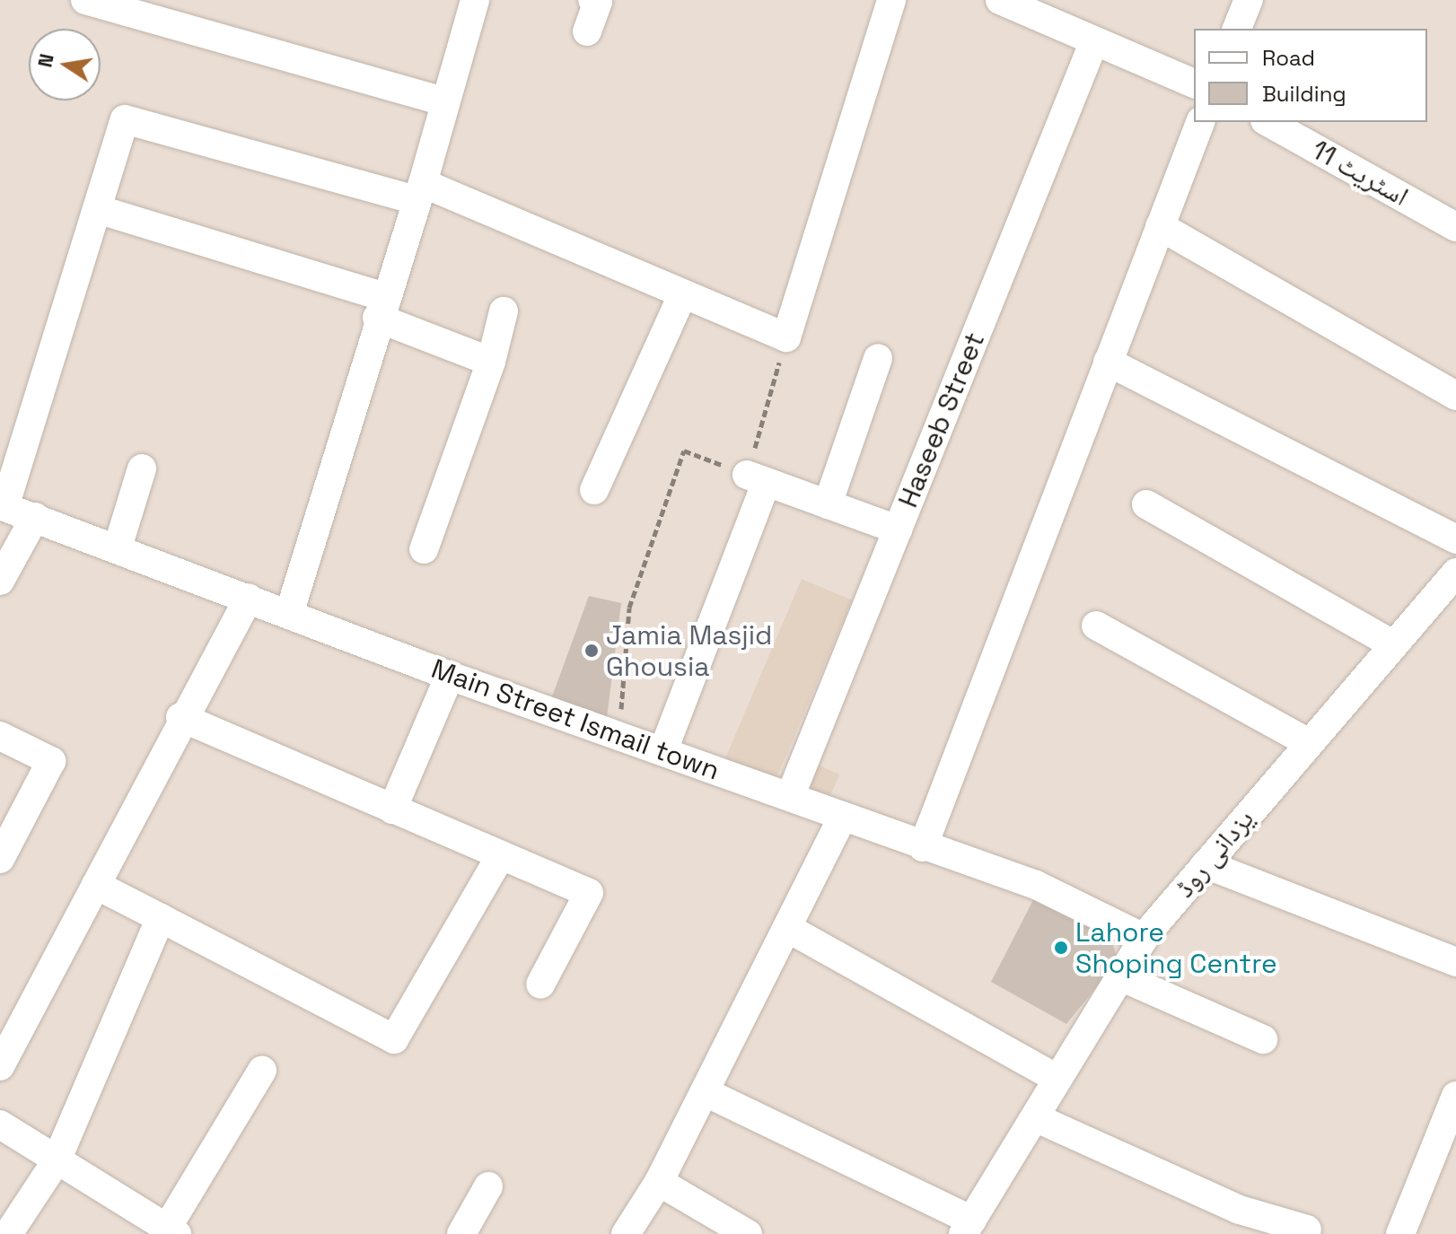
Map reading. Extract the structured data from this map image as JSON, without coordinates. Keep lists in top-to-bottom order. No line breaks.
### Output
{"streets":{"street":["اسٹریٹ 11","Haseeb Street","Main Street Ismail town","یزدانی روڈ"]},"crossings":[["Haseeb Street","Main Street Ismail town"],["Main Street Ismail town","یزدانی روڈ"]],"places":["Jamia Masjid Ghousia","Lahore Shoping Centre"],"legend":["Road","Building"],"north":"left"}
